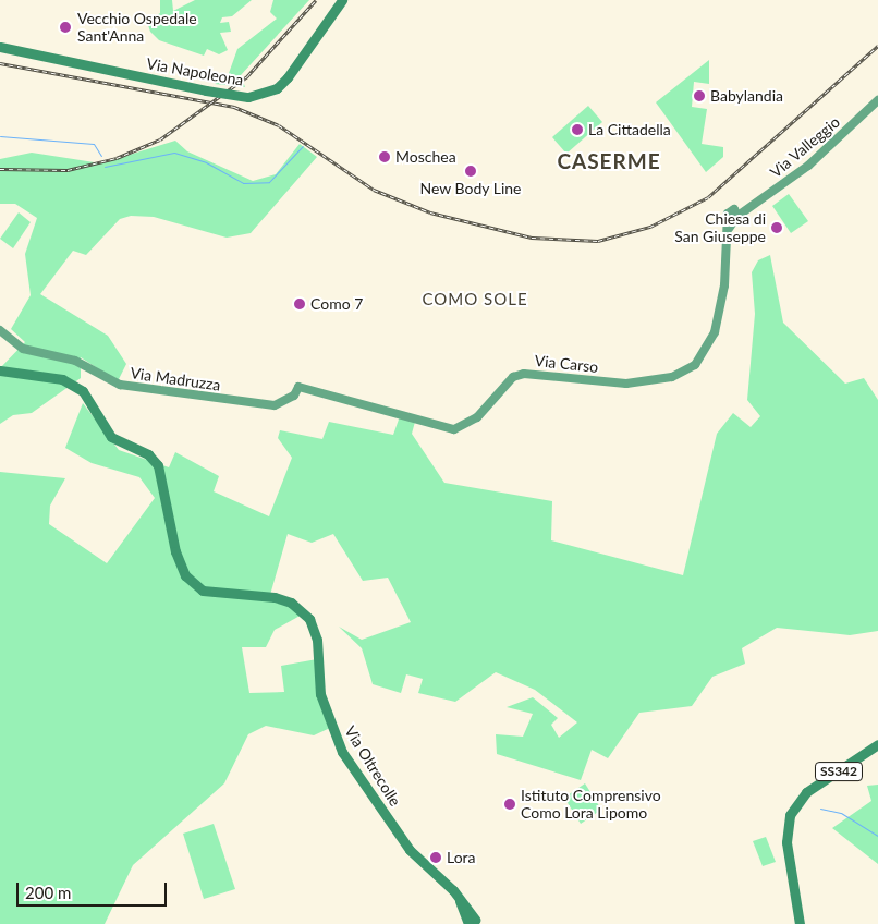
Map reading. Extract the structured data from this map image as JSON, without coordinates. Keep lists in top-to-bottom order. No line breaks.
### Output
{"streets":{"main road":["Via Napoleona","Via Oltrecolle","SS342"],"street":["Via Valleggio","Via Carso","Via Madruzza"]},"crossings":[["Via Valleggio","Via Carso"],["Via Carso","Via Madruzza"]],"districts":["CASERME","COMO SOLE"],"places":["Vecchio Ospedale Sant'Anna","Babylandia","La Cittadella","Moschea","New Body Line","Chiesa di San Giuseppe","Como 7","Istituto Comprensivo Como Lora Lipomo","Lora"],"scale_bar":"200 m"}
